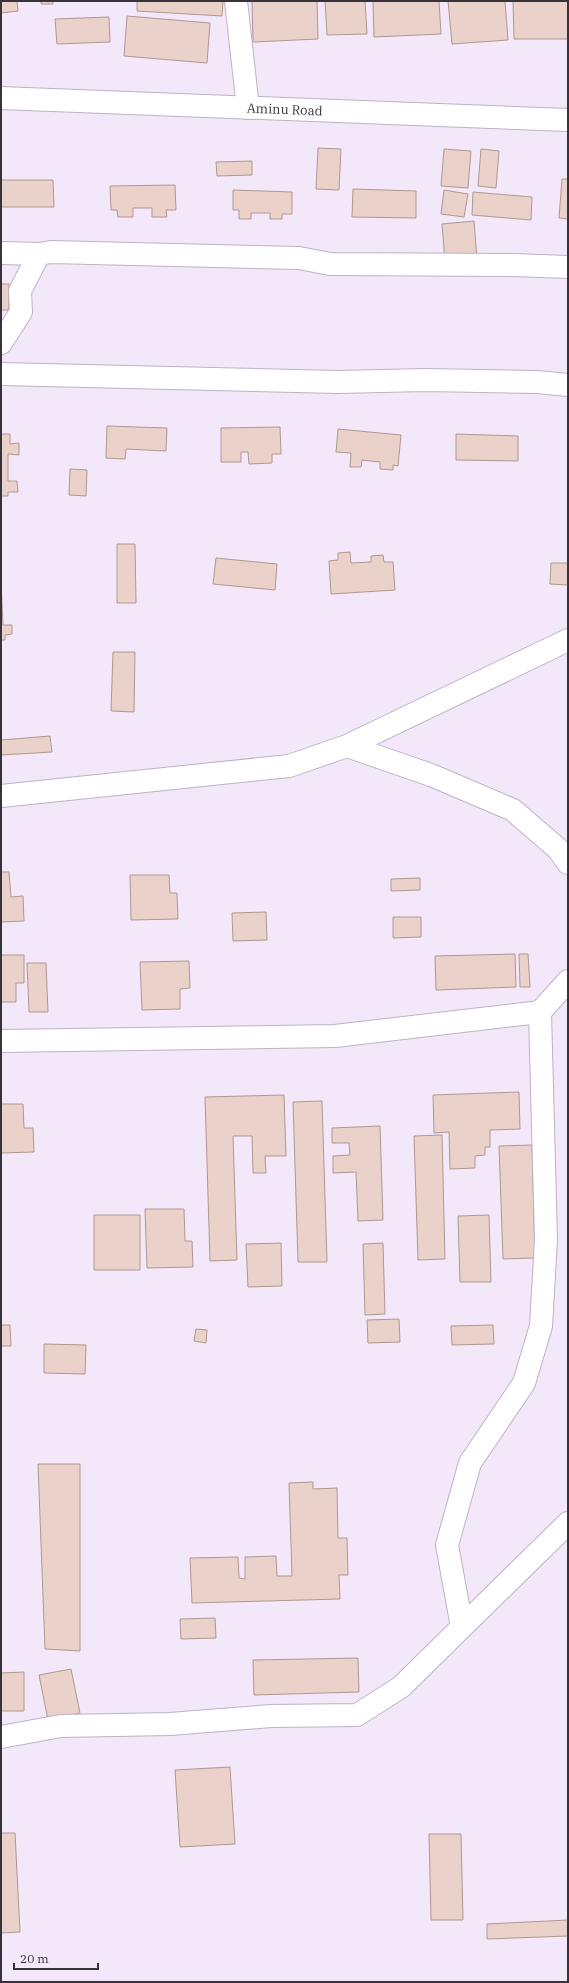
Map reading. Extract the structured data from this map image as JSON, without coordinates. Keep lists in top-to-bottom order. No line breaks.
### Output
{"streets":{"street":["Aminu Road"]},"scale_bar":"20 m"}
